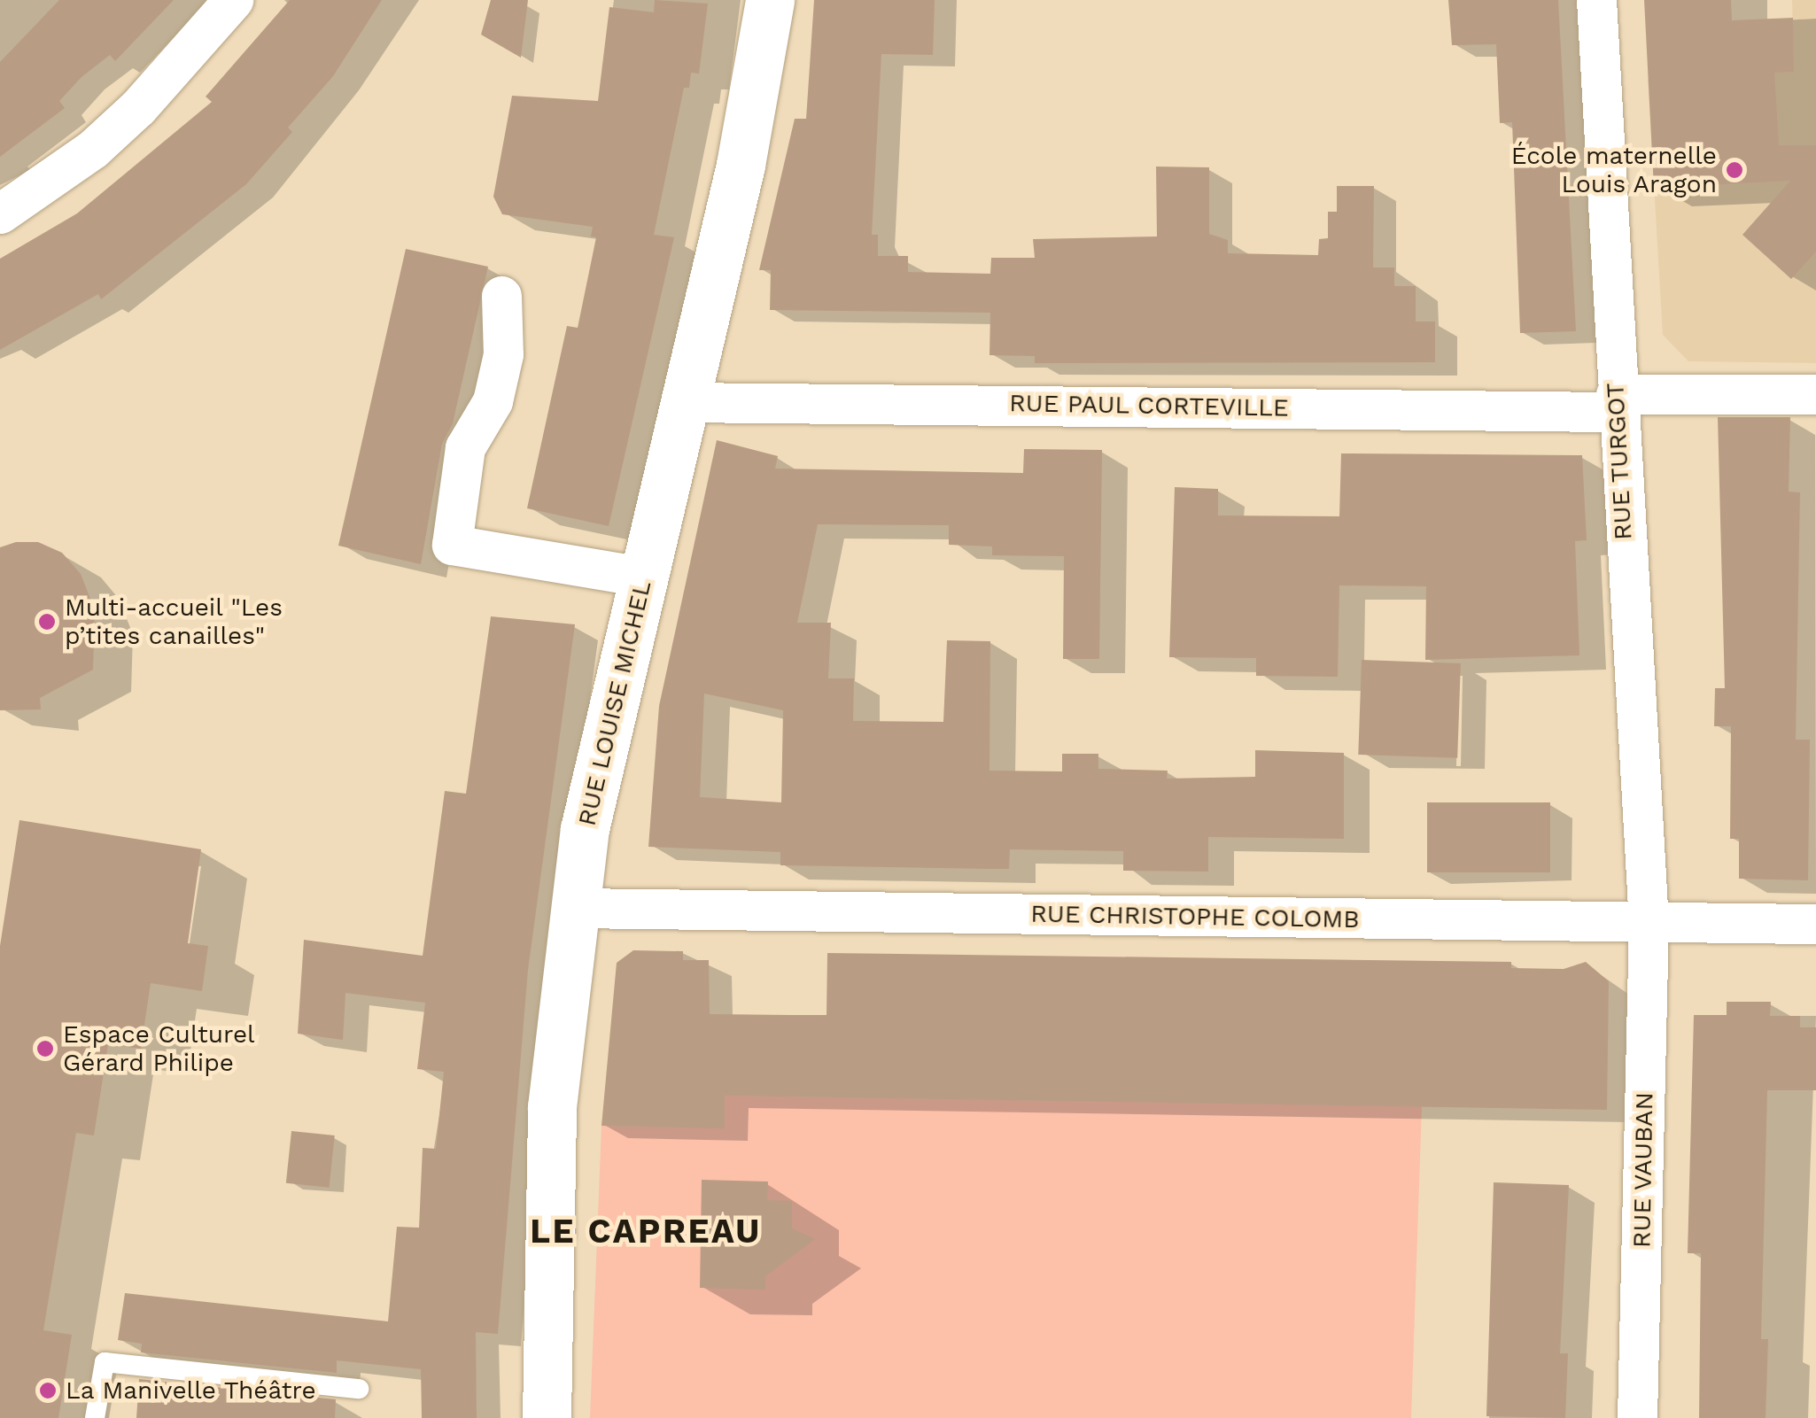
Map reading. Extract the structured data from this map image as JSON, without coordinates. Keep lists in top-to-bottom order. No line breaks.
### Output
{"streets":{"street":["RUE PAUL CORTEVILLE","RUE TURGOT","RUE LOUISE MICHEL","RUE CHRISTOPHE COLOMB","RUE VAUBAN"]},"crossings":[["RUE PAUL CORTEVILLE","RUE TURGOT"],["RUE PAUL CORTEVILLE","RUE LOUISE MICHEL"],["RUE TURGOT","RUE CHRISTOPHE COLOMB"],["RUE TURGOT","RUE VAUBAN"],["RUE LOUISE MICHEL","RUE CHRISTOPHE COLOMB"],["RUE CHRISTOPHE COLOMB","RUE VAUBAN"]],"districts":["LE CAPREAU"],"places":["École maternelle Louis Aragon","Multi-accueil \"Les p’tites canailles\"","Espace Culturel Gérard Philipe","La Manivelle Théâtre"]}
